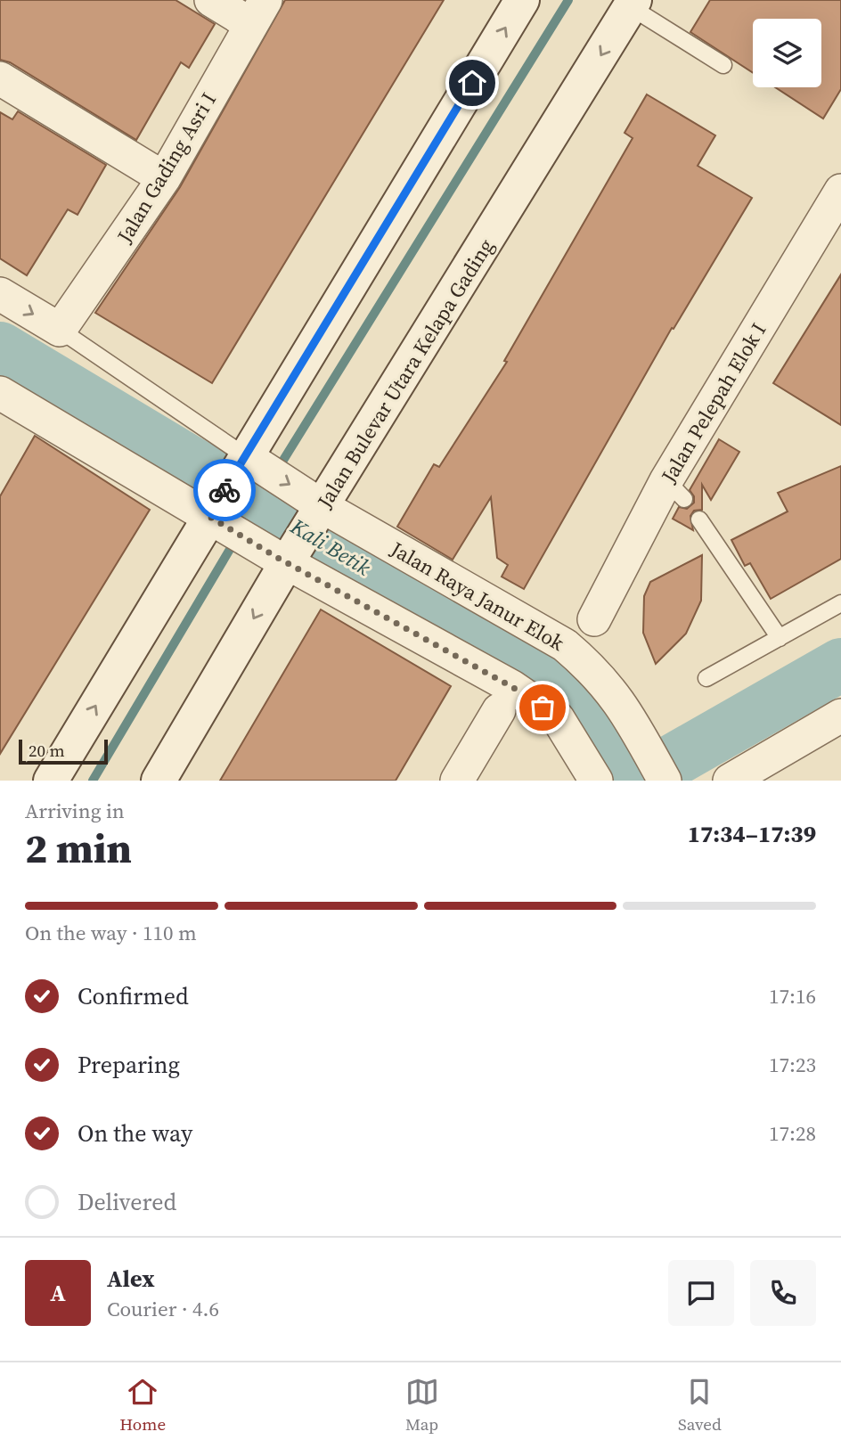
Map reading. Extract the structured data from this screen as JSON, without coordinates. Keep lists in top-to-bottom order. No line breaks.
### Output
{"streets":{"main road":["Jalan Bulevar Utara Kelapa Gading"],"street":["Jalan Gading Asri I","Jalan Pelepah Elok I","Jalan Raya Janur Elok"]},"crossings":[["Jalan Bulevar Utara Kelapa Gading","Jalan Raya Janur Elok"]],"water":["Kali Betik"],"scale_bar":"20 m","page":{"scale":"20 m","heading":["2 min","Arriving in","17:34–17:39"],"panel":["Alex","Courier · 4.6"],"bar":"On the way · 110 m","list":[["Confirmed","17:16"],["Preparing","17:23"],["On the way","17:28"],"Delivered"],"round":"A","tabs":["Home","Map","Saved"]}}
